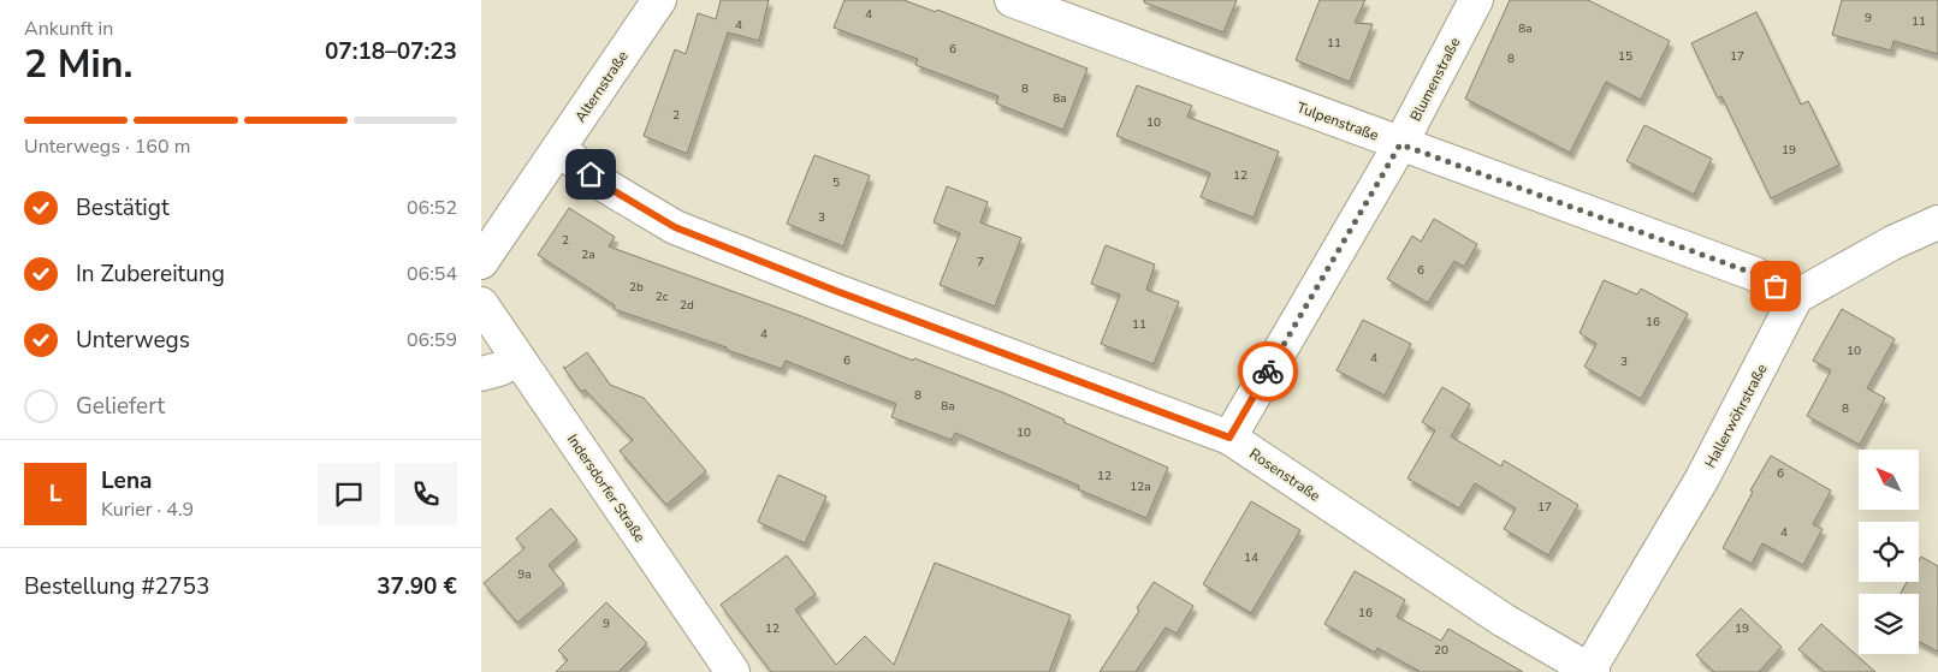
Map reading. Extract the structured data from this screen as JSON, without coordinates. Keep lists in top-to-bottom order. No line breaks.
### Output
{"streets":{"street":["Blumenstraße","Alternstraße","Tulpenstraße","Hallerwöhrstraße","Rosenstraße","Indersdorfer Straße"]},"crossings":[["Blumenstraße","Tulpenstraße"],["Blumenstraße","Rosenstraße"],["Alternstraße","Rosenstraße"],["Tulpenstraße","Hallerwöhrstraße"],["Hallerwöhrstraße","Rosenstraße"]],"house_numbers":["4","9","11","4","8a","11","6","15","17","8","8","8a","2","10","19","12","5","3","2","2a","7","6","2b","2c","2d","16","11","4","10","4","6","3","8","8a","8","10","6","12","12a","17","4","14","9a","16","9","12","19","20"],"north":"top left","page":{"heading":["2 Min.","Ankunft in","07:18–07:23"],"panel":["Lena","Kurier · 4.9","Bestellung #2753","37.90 €"],"bar":"Unterwegs · 160 m","list":[["Bestätigt","06:52"],["In Zubereitung","06:54"],["Unterwegs","06:59"],"Geliefert"],"round":"L"}}
